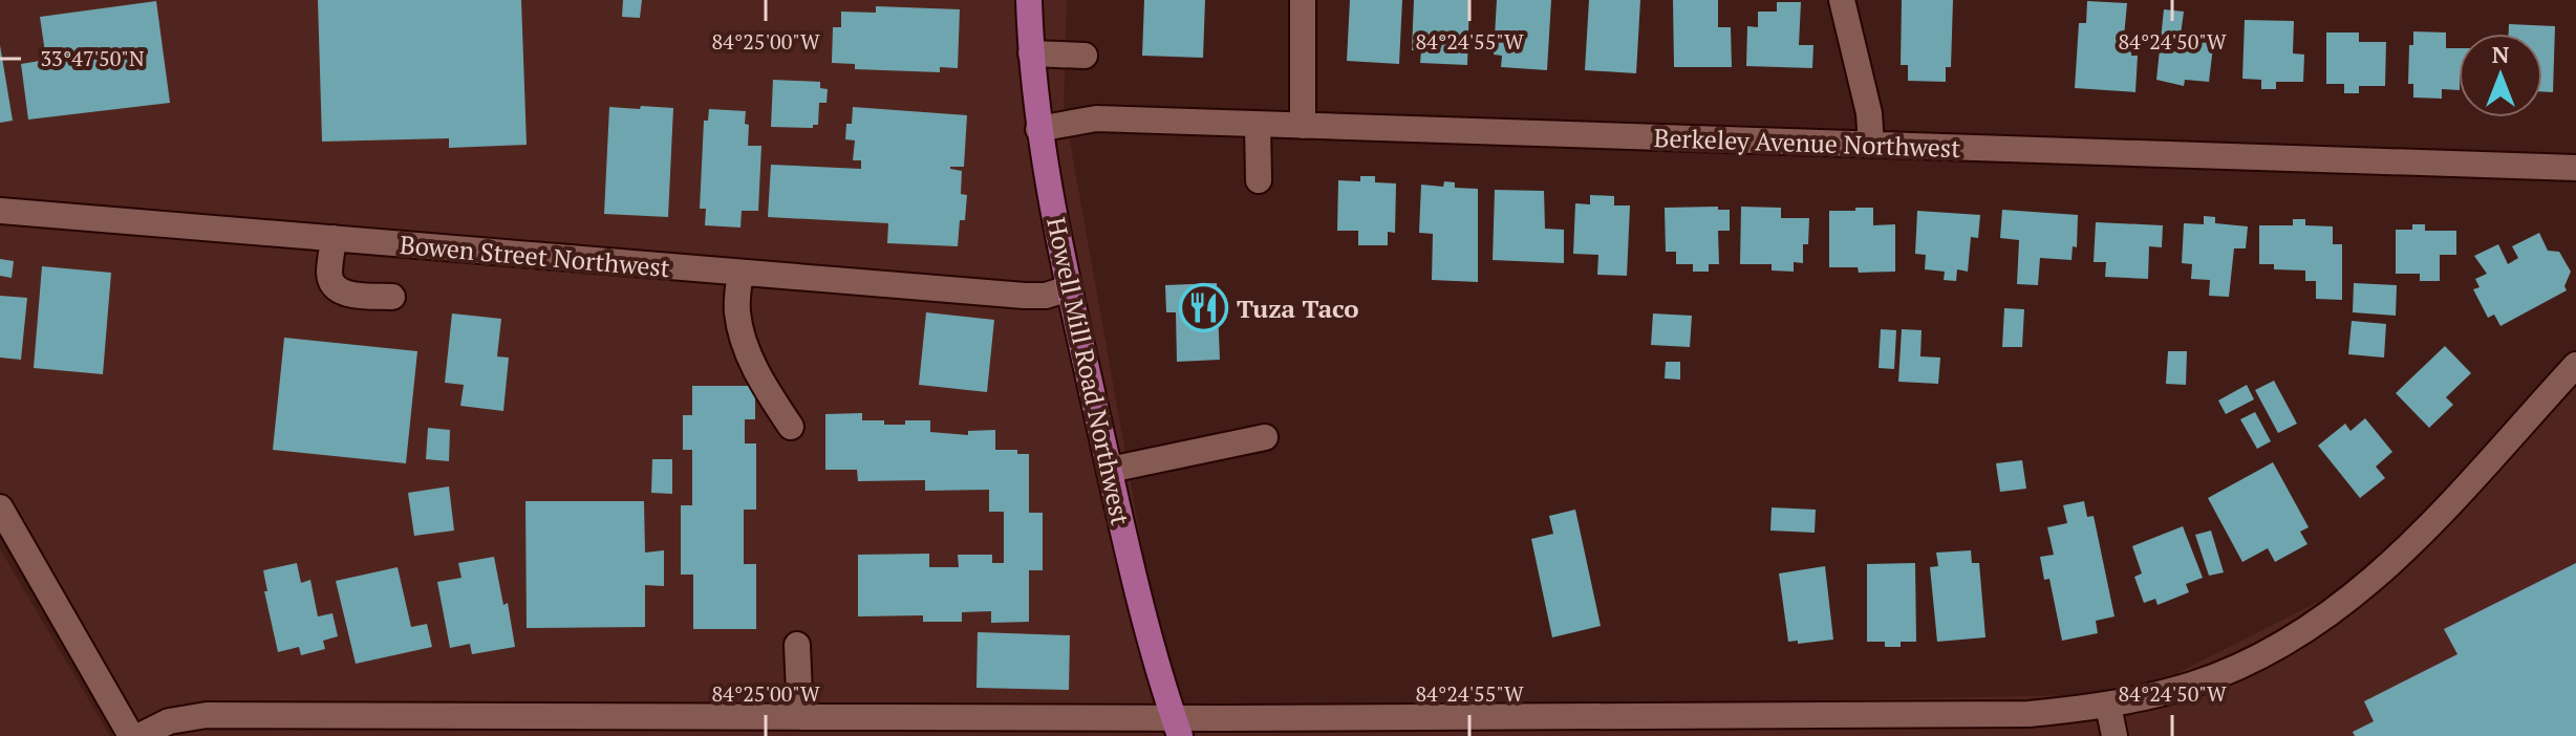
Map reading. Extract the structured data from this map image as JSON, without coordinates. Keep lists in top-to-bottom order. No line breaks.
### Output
{"streets":{"main road":["Howell Mill Road Northwest"],"street":["Berkeley Avenue Northwest","Bowen Street Northwest"]},"crossings":[["Berkeley Avenue Northwest","Howell Mill Road Northwest"],["Bowen Street Northwest","Howell Mill Road Northwest"]],"places":{"restaurant":["Tuza Taco"]},"north":"top","coordinates":["84°25'00\"W","84°24'55\"W","84°24'50\"W","33°47'50\"N"]}
